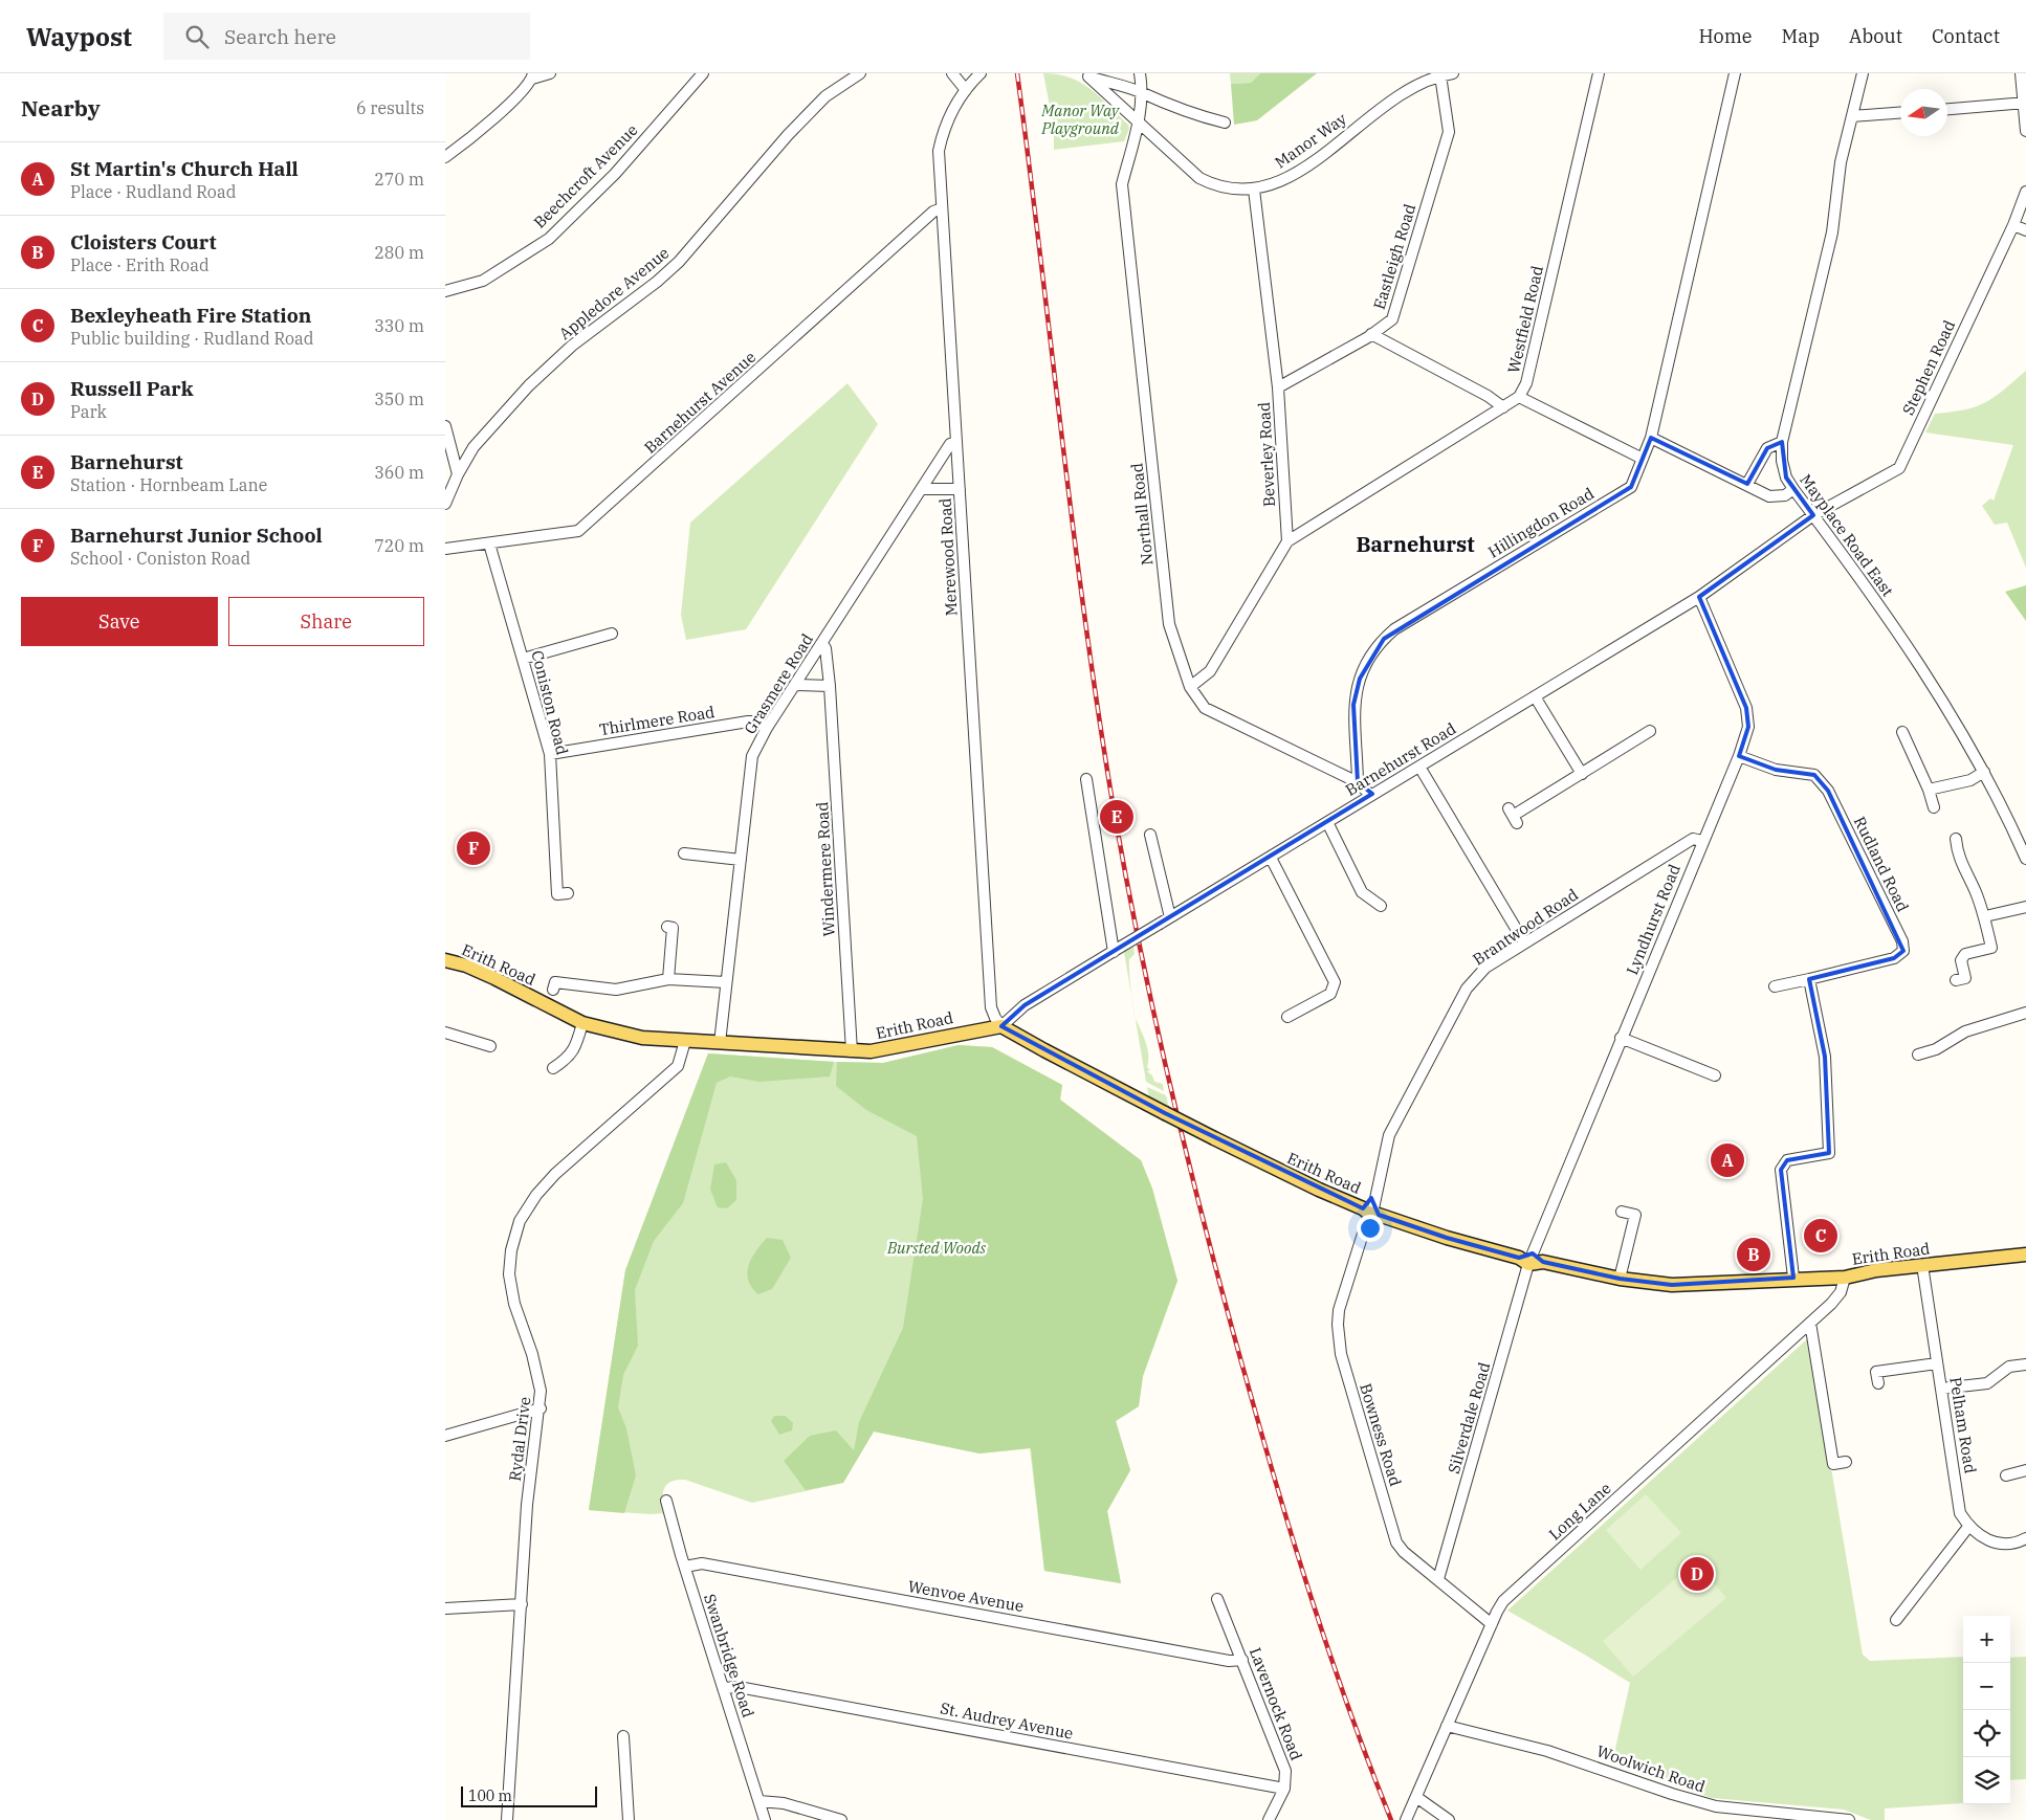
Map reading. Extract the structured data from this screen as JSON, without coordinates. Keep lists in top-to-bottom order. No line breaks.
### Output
{"streets":{"main road":["Erith Road"],"street":["Manor Way","Beechcroft Avenue","Eastleigh Road","Appledore Avenue","Westfield Road","Stephen Road","Barnehurst Avenue","Beverley Road","Northall Road","Hillingdon Road","Mayplace Road East","Merewood Road","Grasmere Road","Coniston Road","Thirlmere Road","Barnehurst Road","Rudland Road","Windermere Road","Lyndhurst Road","Brantwood Road","Silverdale Road","Pelham Road","Bowness Road","Rydal Drive","Long Lane","Wenvoe Avenue","Swanbridge Road","Lavernock Road","St. Audrey Avenue","Woolwich Road"]},"crossings":[["Manor Way","Eastleigh Road"],["Manor Way","Beverley Road"],["Manor Way","Northall Road"],["Eastleigh Road","Beverley Road"],["Westfield Road","Beverley Road"],["Stephen Road","Mayplace Road East"],["Stephen Road","Barnehurst Road"],["Barnehurst Avenue","Merewood Road"],["Barnehurst Avenue","Coniston Road"],["Northall Road","Hillingdon Road"],["Northall Road","Barnehurst Road"],["Mayplace Road East","Barnehurst Road"],["Merewood Road","Grasmere Road"],["Merewood Road","Barnehurst Road"],["Merewood Road","Erith Road"],["Grasmere Road","Thirlmere Road"],["Grasmere Road","Windermere Road"],["Grasmere Road","Erith Road"],["Coniston Road","Thirlmere Road"],["Barnehurst Road","Lyndhurst Road"],["Barnehurst Road","Erith Road"],["Rudland Road","Lyndhurst Road"],["Windermere Road","Erith Road"],["Lyndhurst Road","Brantwood Road"],["Lyndhurst Road","Erith Road"],["Lyndhurst Road","Silverdale Road"],["Brantwood Road","Erith Road"],["Brantwood Road","Bowness Road"],["Erith Road","Silverdale Road"],["Erith Road","Pelham Road"],["Erith Road","Bowness Road"],["Erith Road","Rydal Drive"],["Erith Road","Long Lane"],["Silverdale Road","Bowness Road"],["Bowness Road","Long Lane"],["Long Lane","Woolwich Road"],["Wenvoe Avenue","Swanbridge Road"],["Wenvoe Avenue","Lavernock Road"],["Swanbridge Road","St. Audrey Avenue"],["Lavernock Road","St. Audrey Avenue"]],"districts":["Barnehurst"],"parks":["Manor Way Playground","Bursted Woods"],"scale_bar":"100 m","north":"left","page":{"header":"Waypost","search":"Search here","nav":["Home","Map","About","Contact"],"heading":["Nearby","6 results"],"list":[{"mark":"A","name":"St Martin's Church Hall","note":"Place · Rudland Road","value":"270 m"},{"mark":"B","name":"Cloisters Court","note":"Place · Erith Road","value":"280 m"},{"mark":"C","name":"Bexleyheath Fire Station","note":"Public building · Rudland Road","value":"330 m"},{"mark":"D","name":"Russell Park","note":"Park","value":"350 m"},{"mark":"E","name":"Barnehurst","note":"Station · Hornbeam Lane","value":"360 m"},{"mark":"F","name":"Barnehurst Junior School","note":"School · Coniston Road","value":"720 m"}],"buttons":["Save","Share"],"pins":["E","F","A","C","B","D"],"map_buttons":["+","−"],"scale":"100 m"}}
